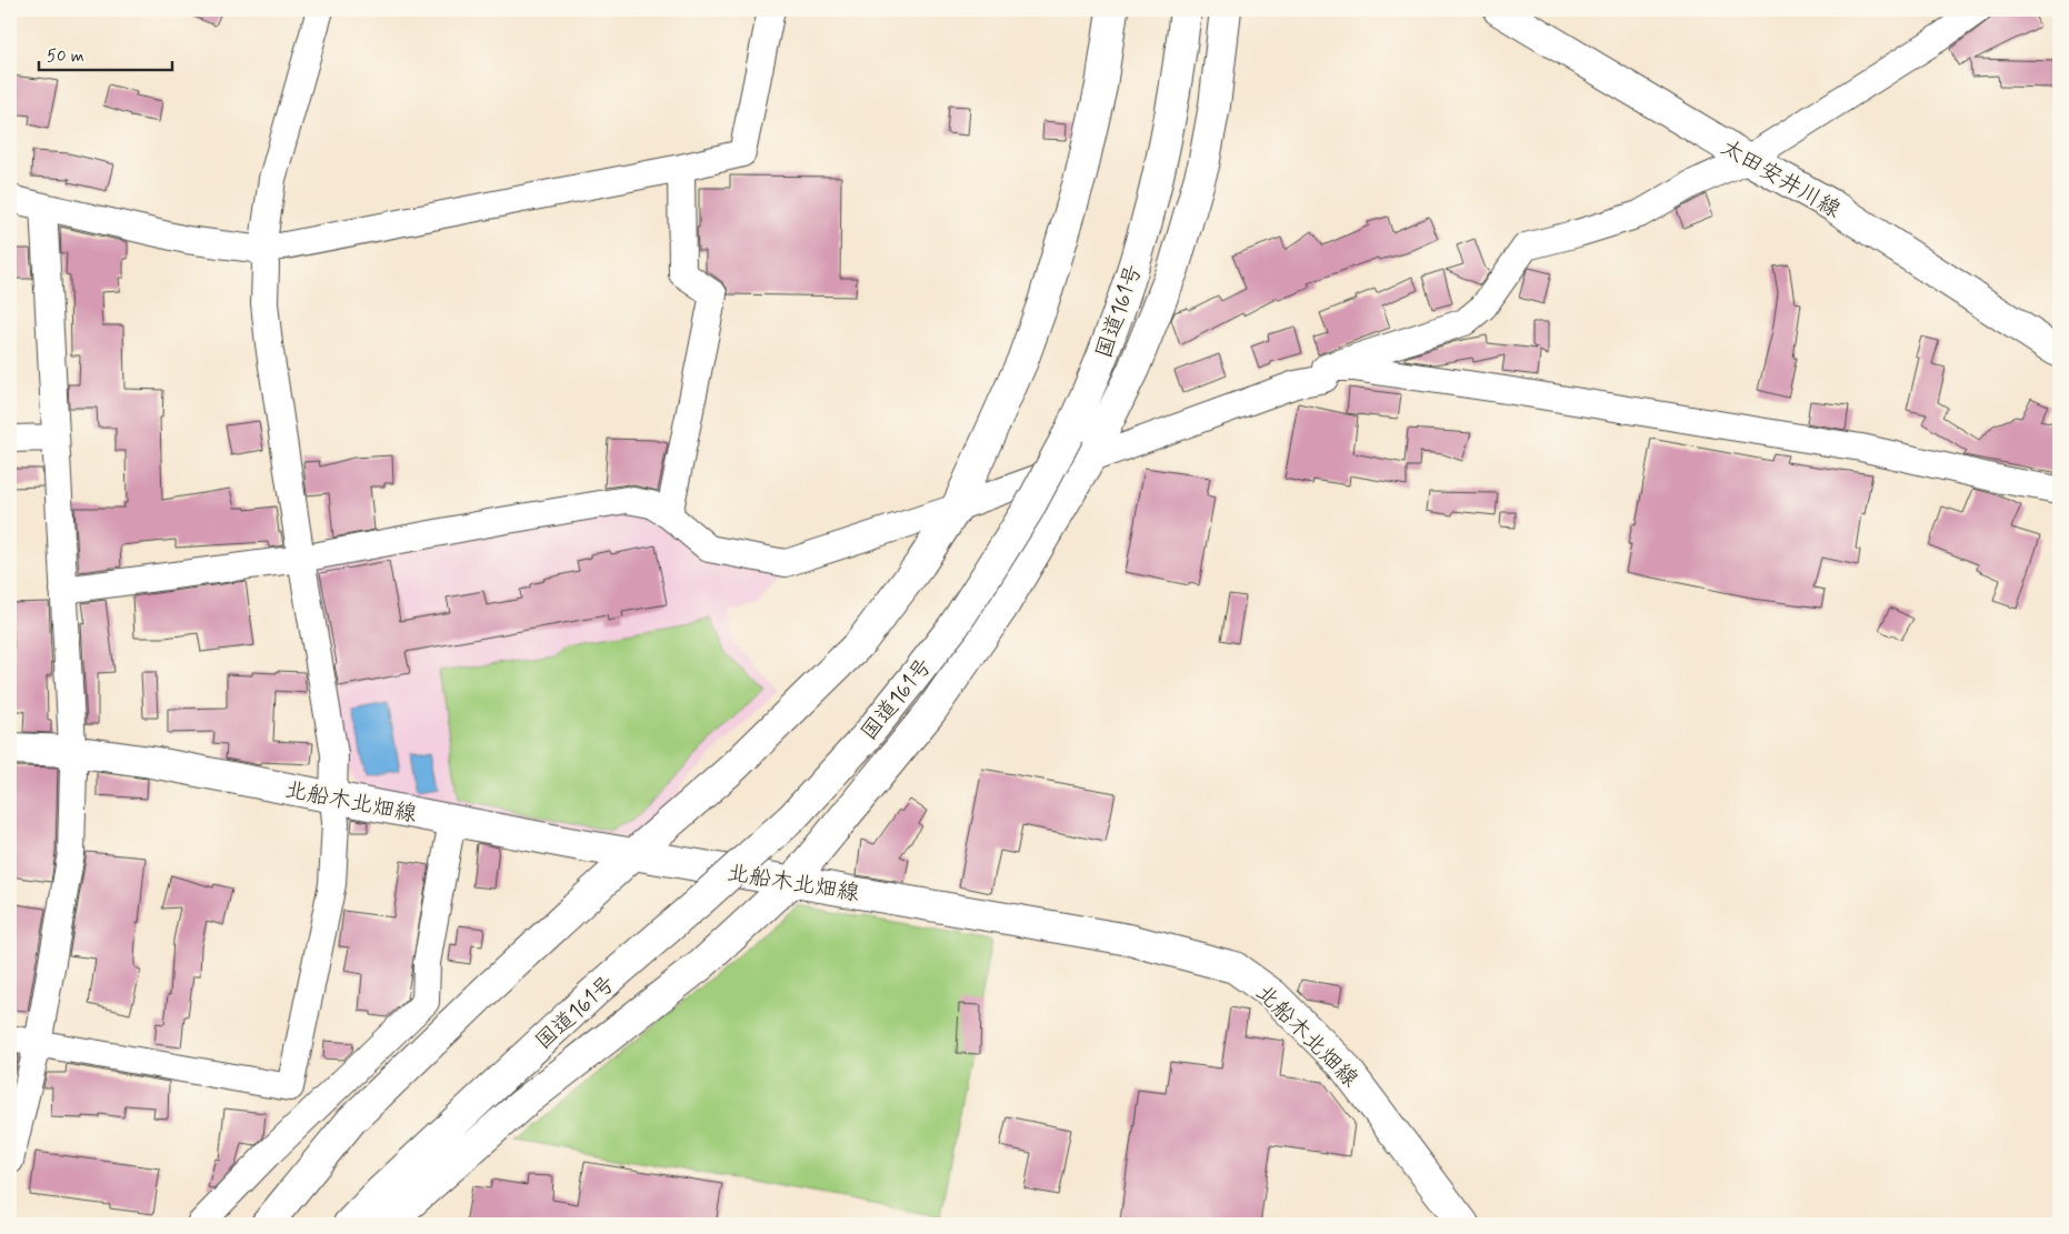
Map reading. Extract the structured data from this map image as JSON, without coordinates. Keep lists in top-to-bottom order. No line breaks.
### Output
{"streets":{"main road":["太田安井川線","国道161号","北船木北畑線"]},"scale_bar":"50 m"}
